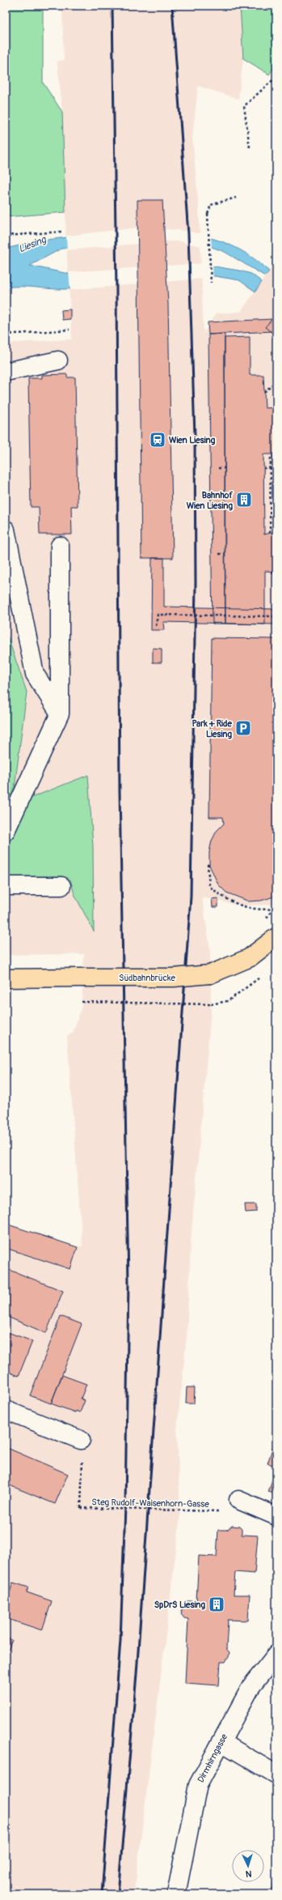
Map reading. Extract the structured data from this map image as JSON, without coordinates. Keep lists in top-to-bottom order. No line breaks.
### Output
{"streets":{"main road":["Südbahnbrücke"],"street":["Dirmhirngasse"],"path":["Steg Rudolf-Waisenhorn-Gasse"]},"water":["Liesing"],"places":{"station":["Wien Liesing"],"building":["Bahnhof Wien Liesing","SpDrS Liesing"],"parking":["Park + Ride Liesing"]},"north":"bottom"}
